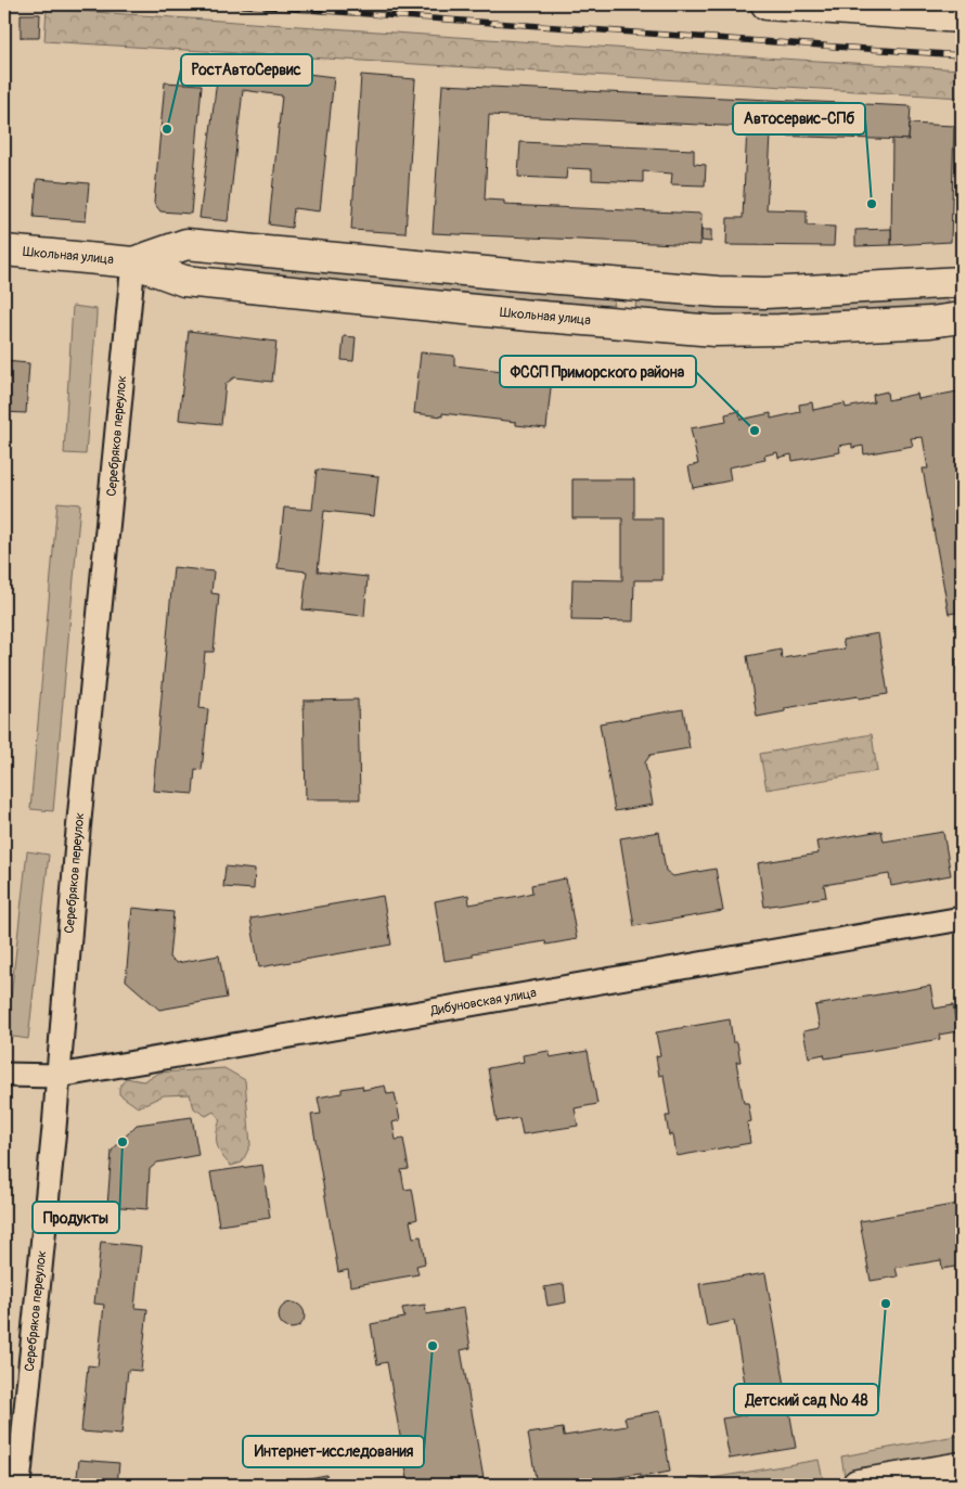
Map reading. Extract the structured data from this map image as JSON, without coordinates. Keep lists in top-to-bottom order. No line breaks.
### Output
{"streets":{"street":["Школьная улица","Серебряков переулок","Дибуновская улица"]},"crossings":[["Школьная улица","Серебряков переулок"],["Серебряков переулок","Дибуновская улица"]],"places":["РостАвтоСервис","Автосервис-СПб","ФССП Приморского района","Продукты","Детский сад № 48","Интернет-исследования"]}
